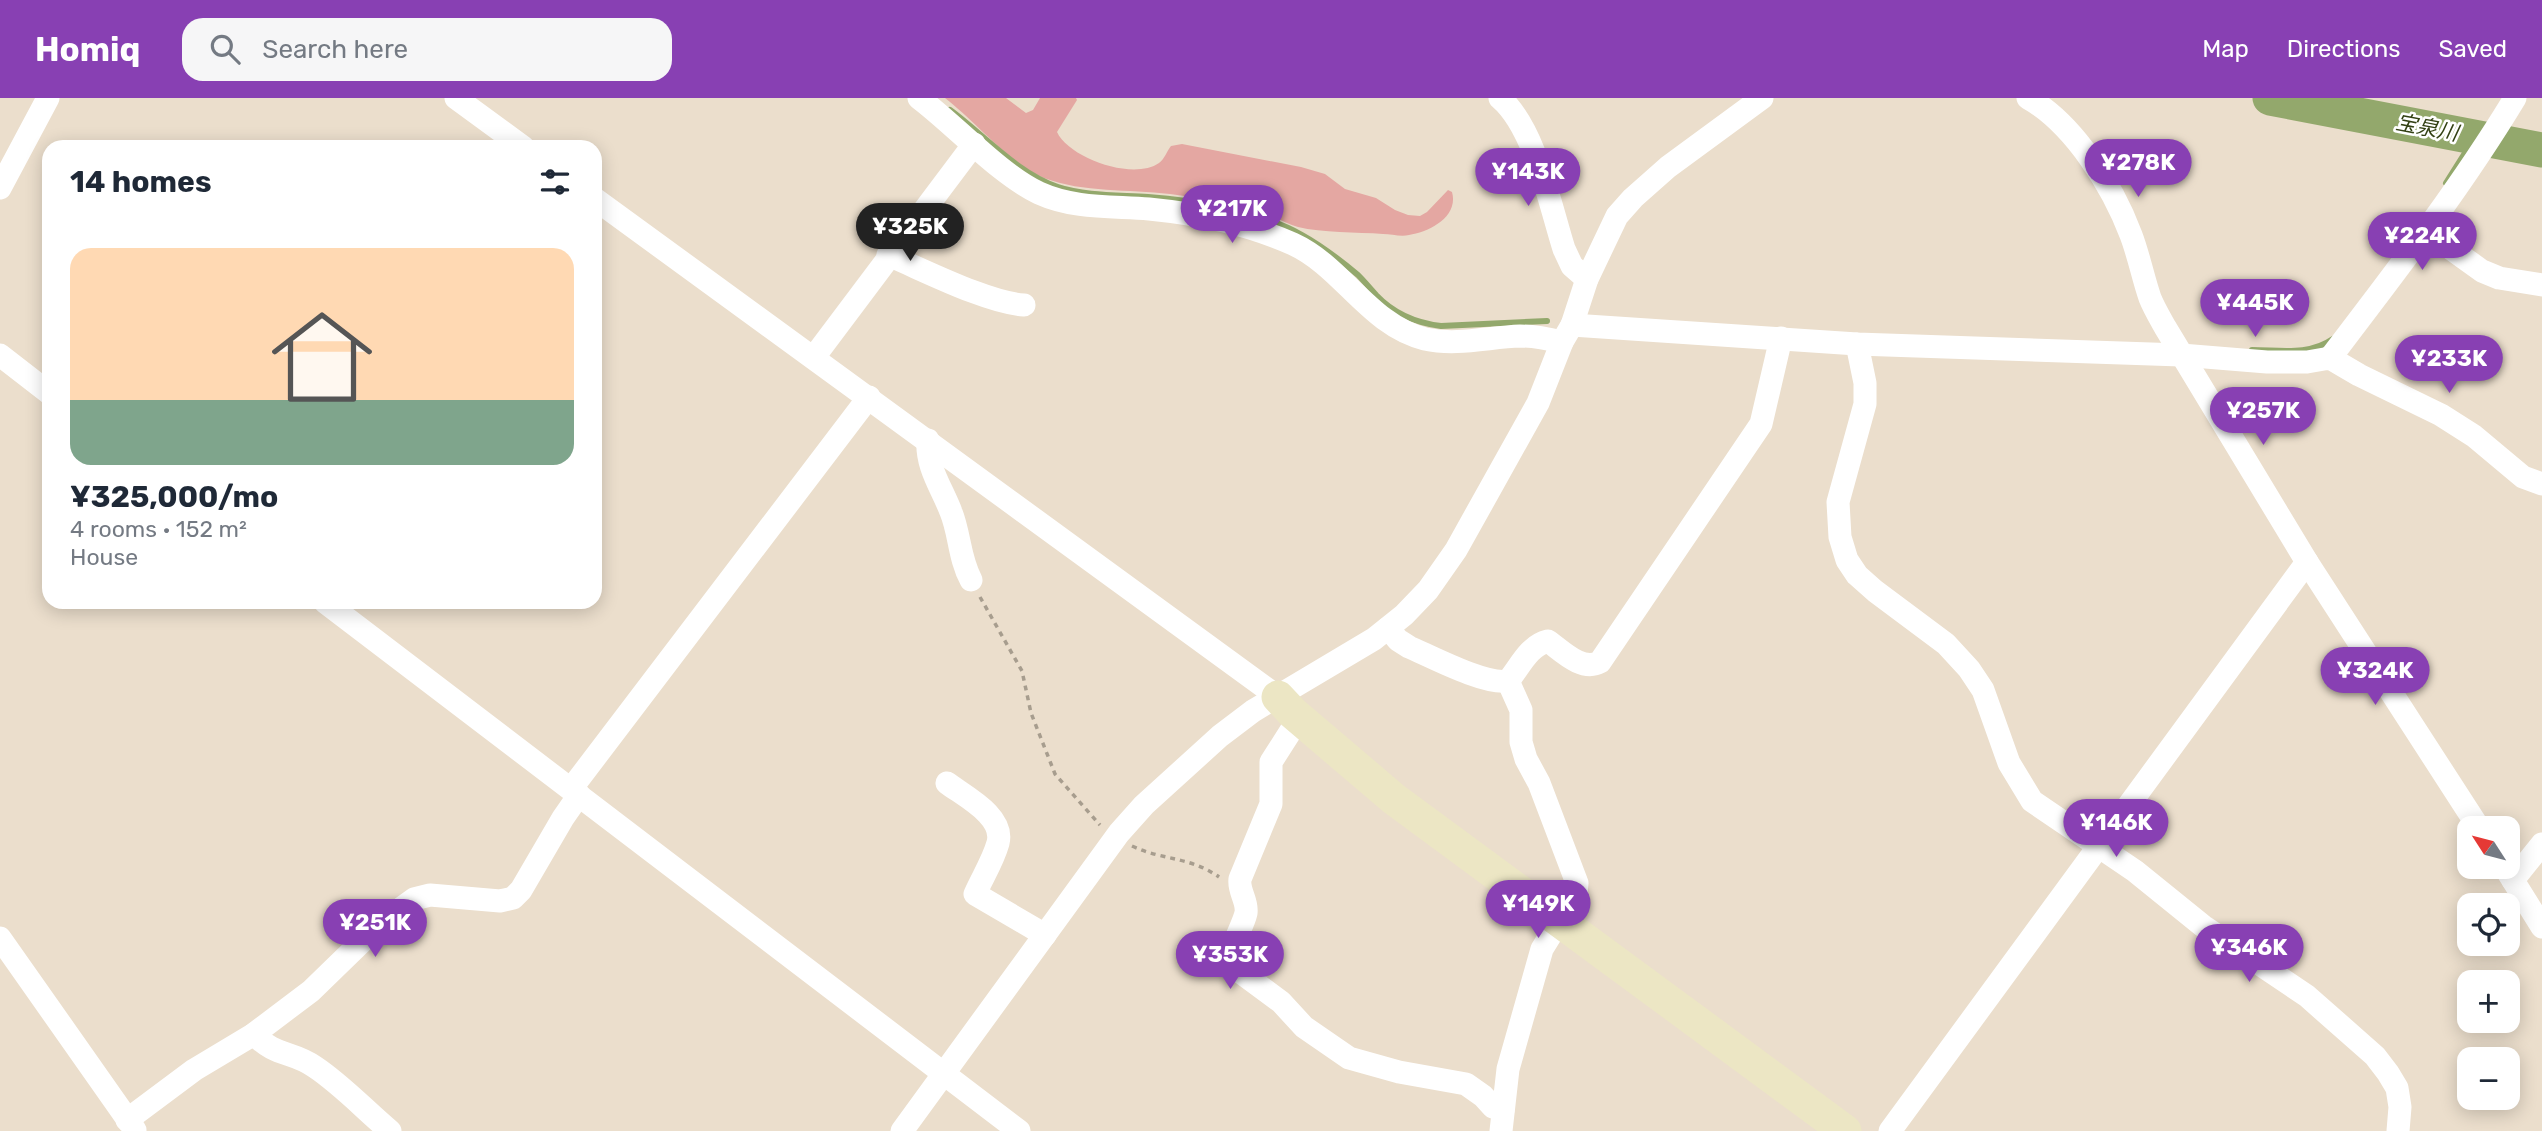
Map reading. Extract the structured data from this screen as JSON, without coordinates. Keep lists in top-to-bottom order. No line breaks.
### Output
{"water":["宝泉川"],"north":"top left","page":{"header":"Homiq","search":"Search here","nav":["Map","Directions","Saved"],"price":["¥278K","¥143K","¥217K","¥325K","¥224K","¥445K","¥233K","¥257K","¥324K","¥146K","¥149K","¥251K","¥346K","¥353K"],"heading":"14 homes","list":[{"name":"¥325,000/mo","note":"4 rooms · 152 m² · House"}],"map_buttons":["+","−"]}}
